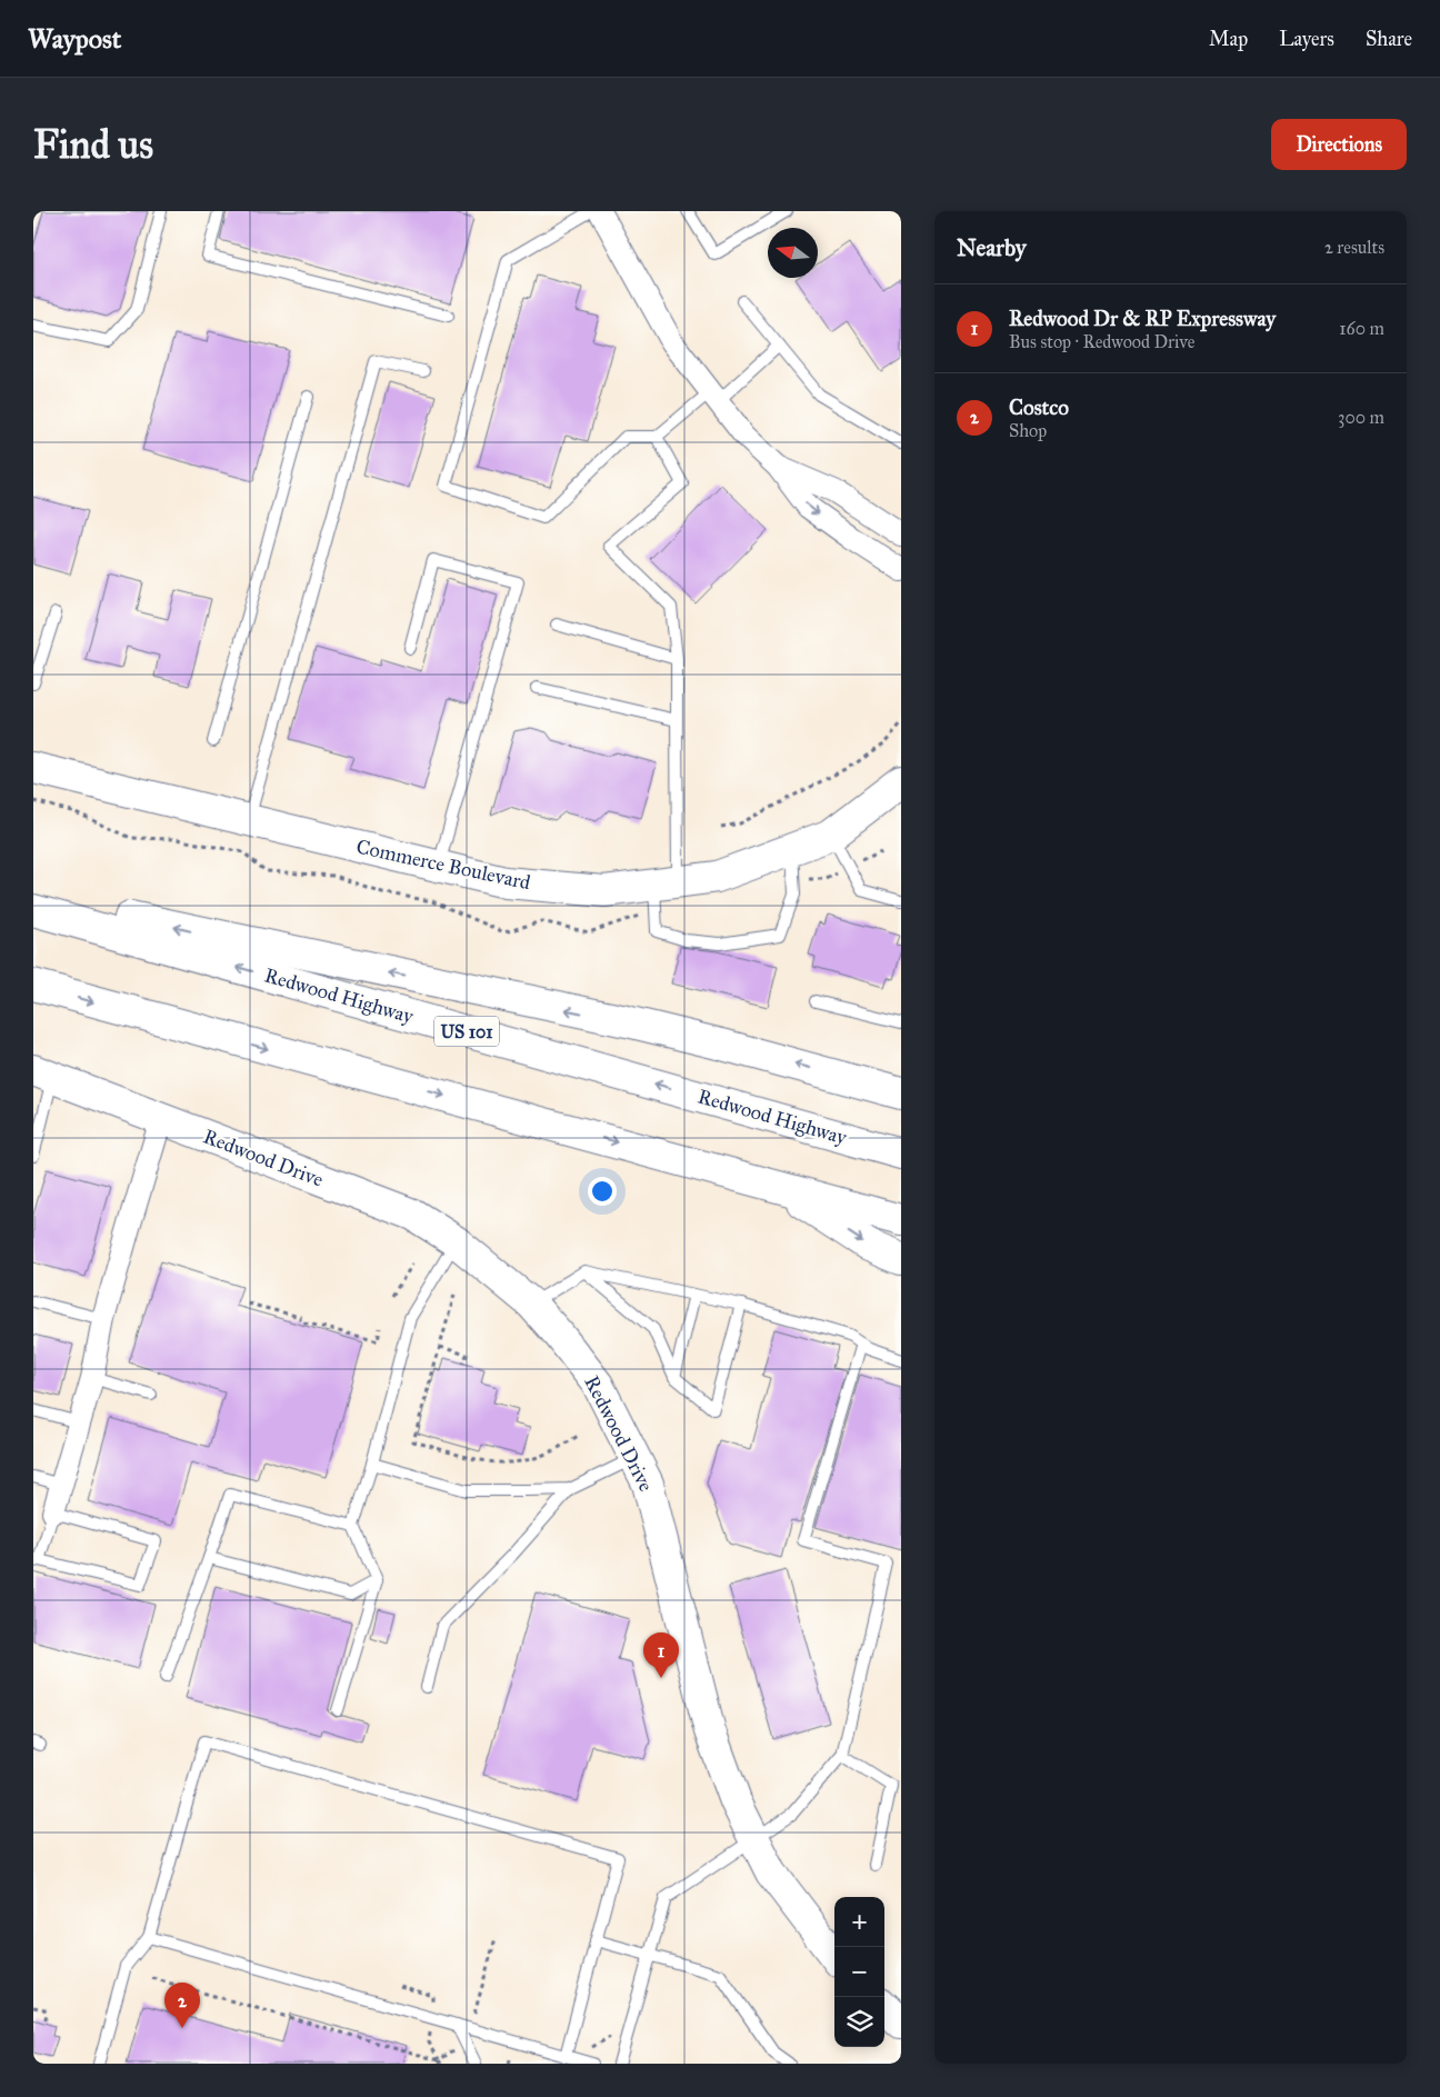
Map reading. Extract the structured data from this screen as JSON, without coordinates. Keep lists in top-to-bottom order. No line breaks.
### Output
{"streets":{"main road":["Commerce Boulevard","Redwood Highway","US 101","Redwood Drive"]},"north":"left","page":{"header":"Waypost","nav":["Map","Layers","Share"],"buttons":"Directions","title":"Find us","heading":["Nearby","2 results"],"list":[{"mark":"1","name":"Redwood Dr & RP Expressway","note":"Bus stop · Redwood Drive","value":"160 m"},{"mark":"2","name":"Costco","note":"Shop","value":"300 m"}],"pins":["1","2"],"map_buttons":["+","−"]}}
